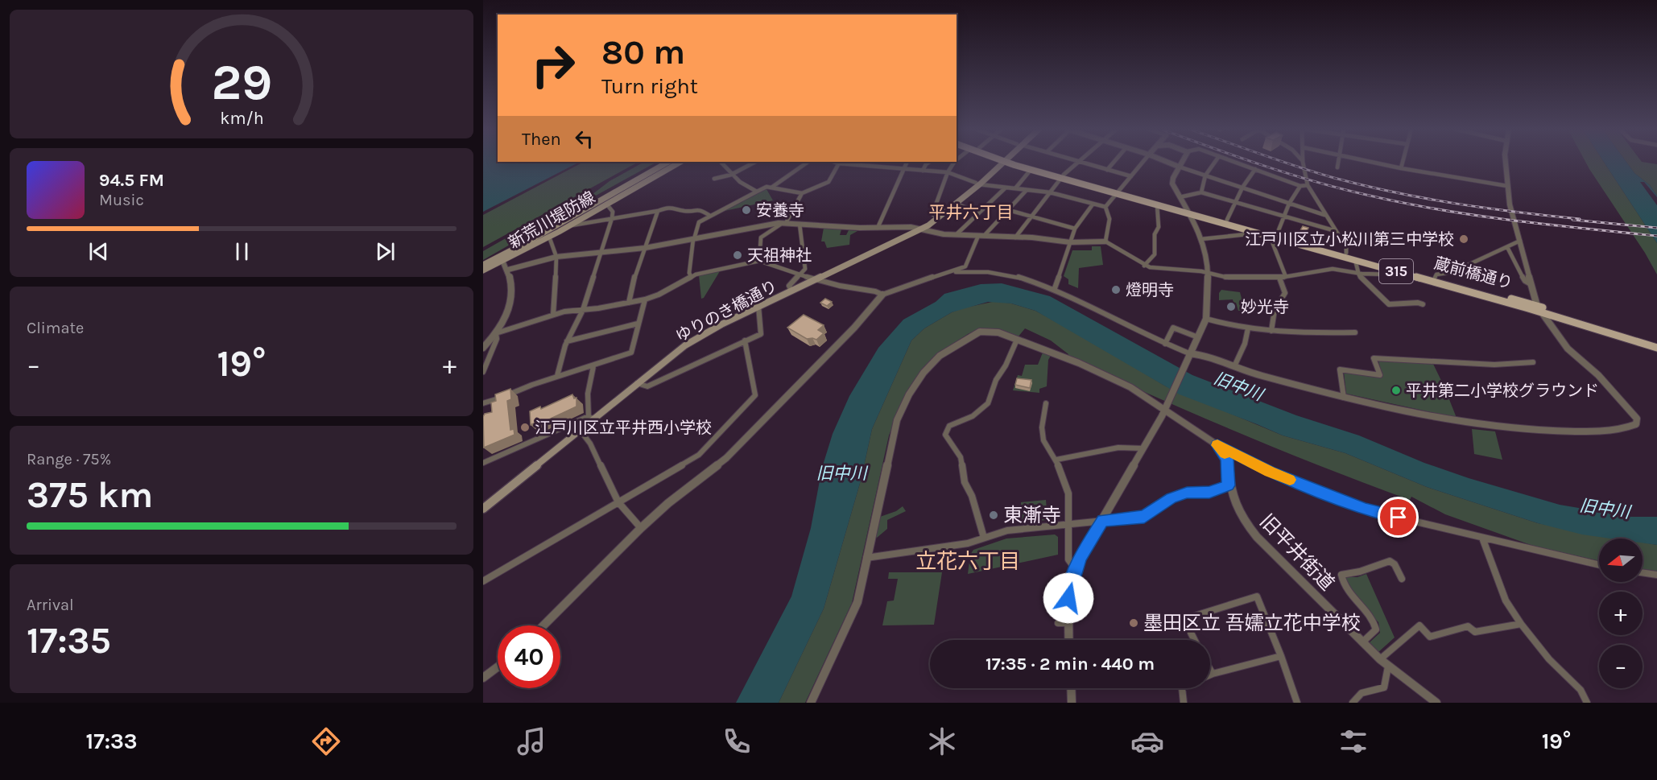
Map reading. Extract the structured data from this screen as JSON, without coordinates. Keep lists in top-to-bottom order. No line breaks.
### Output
{"streets":{"main road":["新荒川堤防線","315","蔵前橋通り","ゆりのき橋通り"],"street":["旧平井街道"]},"crossings":[["315","蔵前橋通り"]],"districts":["平井六丁目","立花六丁目"],"water":["旧中川"],"places":["安養寺","江戸川区立小松川第三中学校","天祖神社","燈明寺","妙光寺","平井第二小学校グラウンド","江戸川区立平井西小学校","東漸寺","墨田区立 吾嬬立花中学校"],"north":"left","page":{"turn":["80 m","Turn right"],"then":"Then","song":["94.5 FM","Music"],"tile":["Climate",["Range · 75%","375 km"],["Arrival","17:35"]],"heat":["−","19°","+"],"map_buttons":["+","−"],"limit":"40","trip":"17:35 · 2 min · 440 m","tabs":["17:33","19°"],"gauge":["29","km/h"]}}
